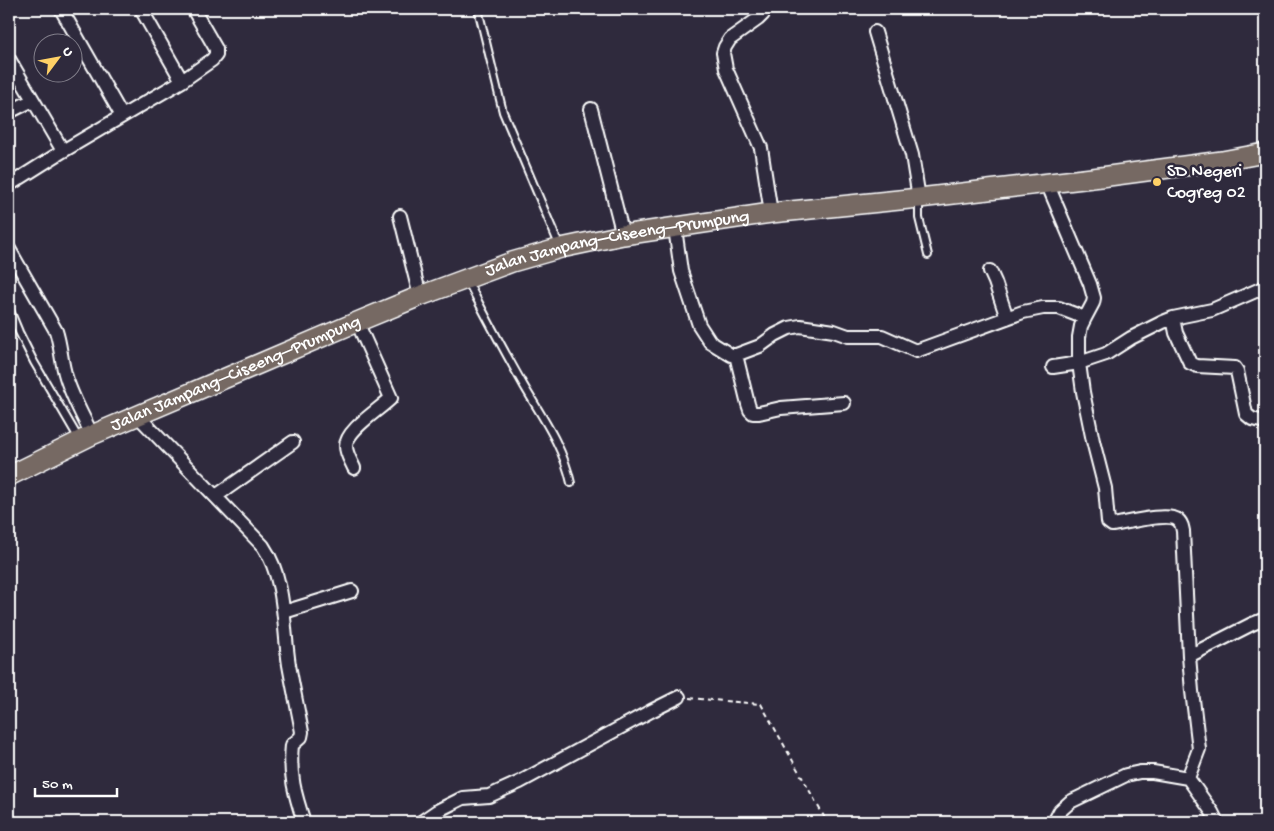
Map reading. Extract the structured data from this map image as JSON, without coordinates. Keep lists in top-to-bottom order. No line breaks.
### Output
{"streets":{"main road":["Jalan Jampang–Ciseeng–Prumpung"]},"places":["SD Negeri Cogreg 02"],"scale_bar":"50 m","north":"top right"}
